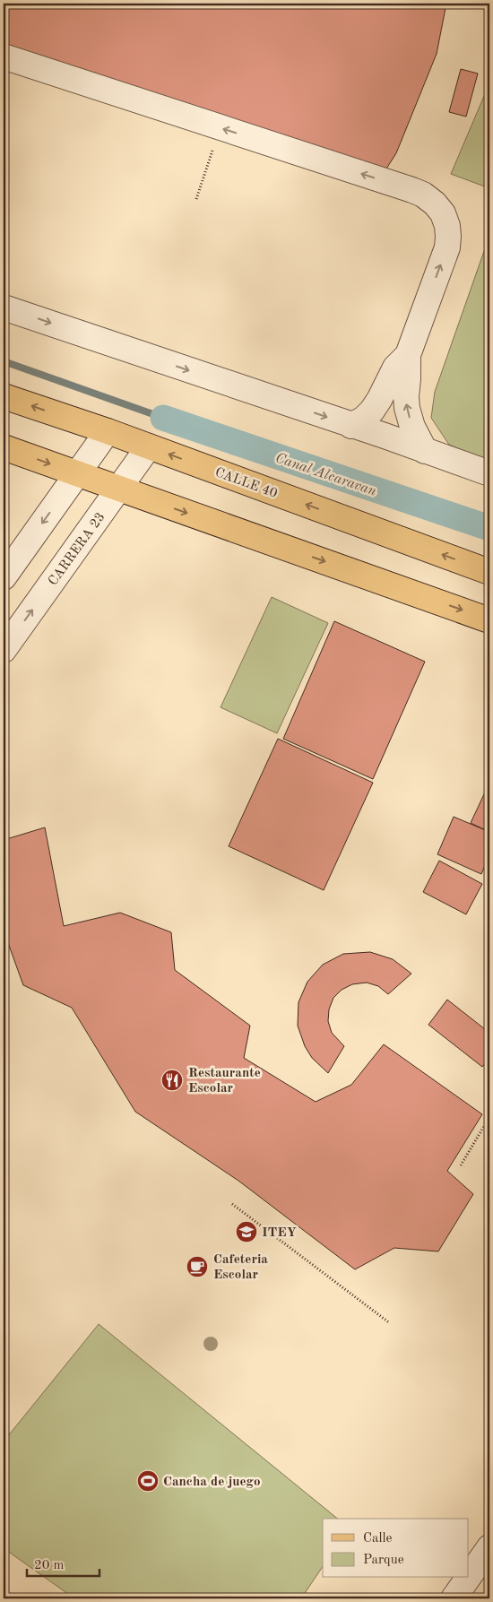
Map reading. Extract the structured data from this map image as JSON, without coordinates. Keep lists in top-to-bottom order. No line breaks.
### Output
{"streets":{"main road":["CALLE 40"],"street":["CARRERA 23"]},"crossings":[["CALLE 40","CARRERA 23"]],"water":["Canal Alcaravan"],"places":{"restaurant":["Restaurante Escolar"],"school or university":["ITEY"],"cafe":["Cafeteria Escolar"],"sports":["Cancha de juego"]},"legend":["Calle","Parque"],"scale_bar":"20 m"}
